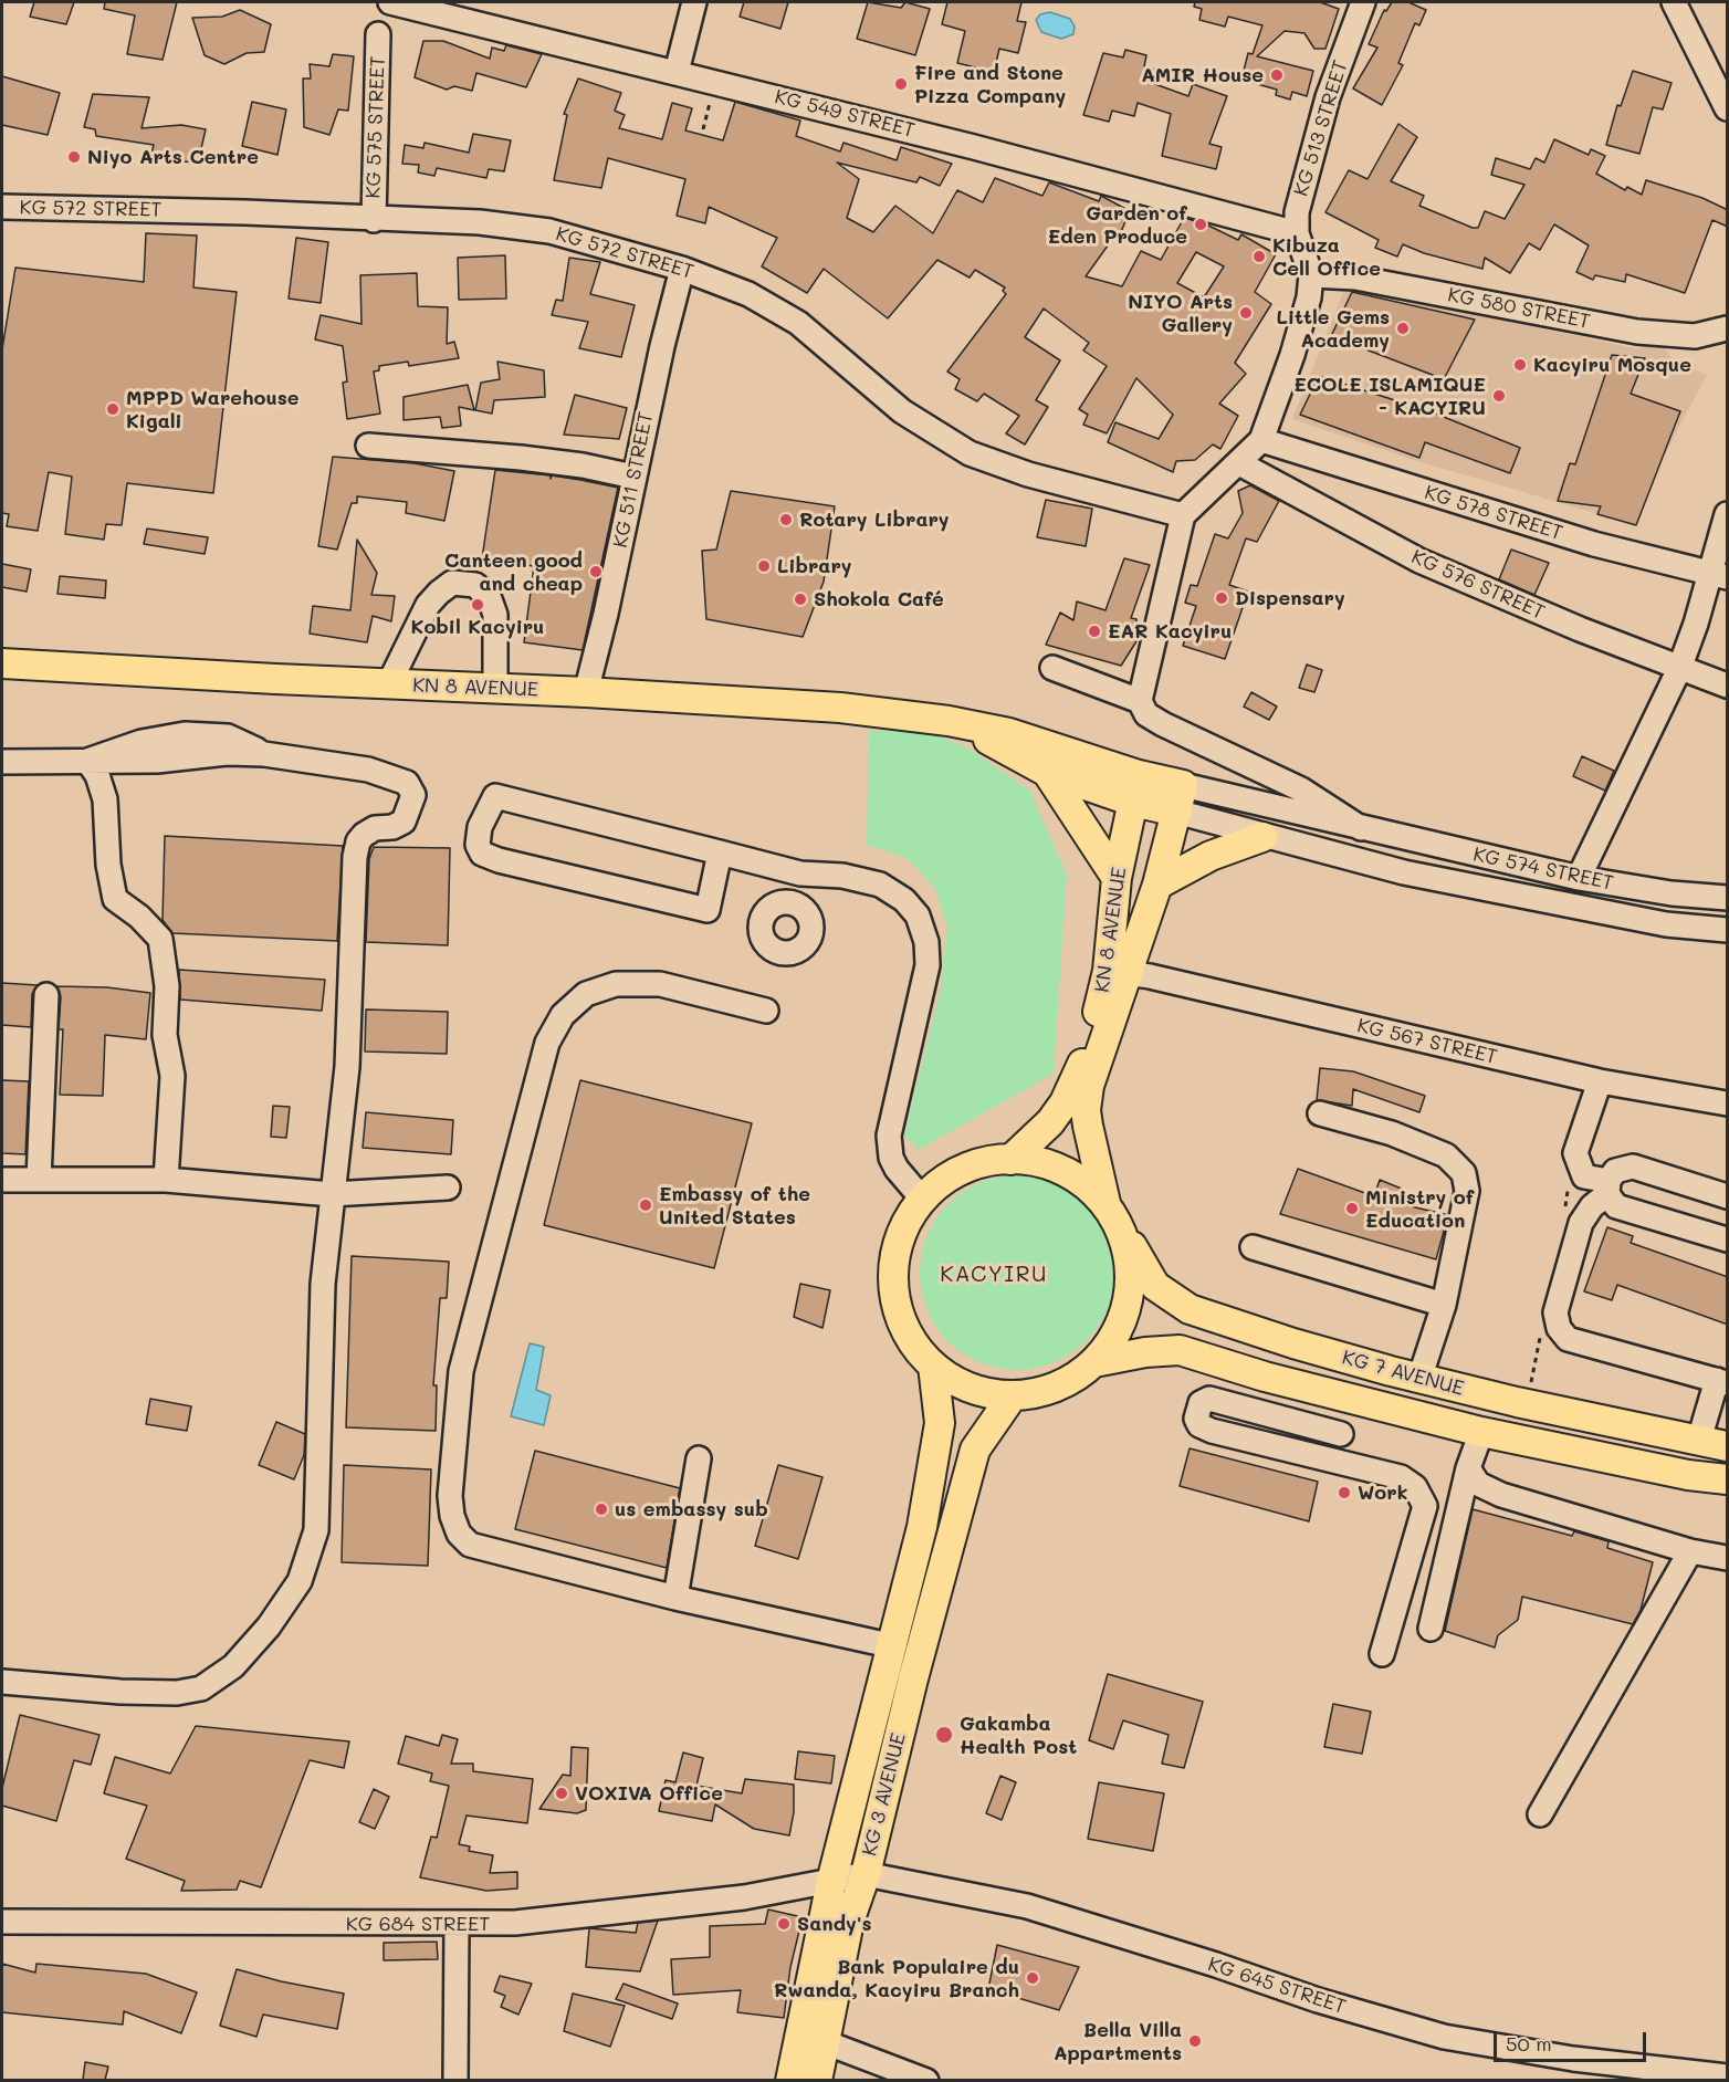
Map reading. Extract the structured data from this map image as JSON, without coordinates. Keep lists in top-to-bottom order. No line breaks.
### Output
{"streets":{"main road":["KN 8 AVENUE","KG 7 AVENUE","KG 3 AVENUE"],"street":["KG 549 STREET","KG 575 STREET","KG 513 STREET","KG 572 STREET","KG 580 STREET","KG 511 STREET","KG 578 STREET","KG 576 STREET","KG 574 STREET","KG 567 STREET","KG 684 STREET","KG 645 STREET"]},"crossings":[["KG 549 STREET","KG 513 STREET"],["KG 575 STREET","KG 572 STREET"],["KG 513 STREET","KG 572 STREET"],["KG 513 STREET","KG 580 STREET"],["KG 513 STREET","KG 578 STREET"],["KG 513 STREET","KG 576 STREET"],["KG 572 STREET","KG 511 STREET"],["KG 511 STREET","KN 8 AVENUE"],["KN 8 AVENUE","KG 567 STREET"],["KN 8 AVENUE","KG 7 AVENUE"],["KN 8 AVENUE","KG 3 AVENUE"],["KG 7 AVENUE","KG 3 AVENUE"],["KG 3 AVENUE","KG 684 STREET"],["KG 3 AVENUE","KG 645 STREET"],["KG 684 STREET","KG 645 STREET"]],"districts":["KACYIRU"],"places":["AMIR House","Fire and Stone Pizza Company","Niyo Arts Centre","Garden of Eden Produce","Kibuza Cell Office","NIYO Arts Gallery","Little Gems Academy","Kacyiru Mosque","ECOLE ISLAMIQUE - KACYIRU","MPPD Warehouse Kigali","Rotary Library","Library","Canteen good and cheap","Dispensary","Shokola Café","Kobil Kacyiru","EAR Kacyiru","Embassy of the United States","Ministry of Education","Work","us embassy sub","Gakamba Health Post","VOXIVA Office","Sandy's","Bank Populaire du Rwanda, Kacyiru Branch","Bella Villa Appartments"],"scale_bar":"50 m"}
